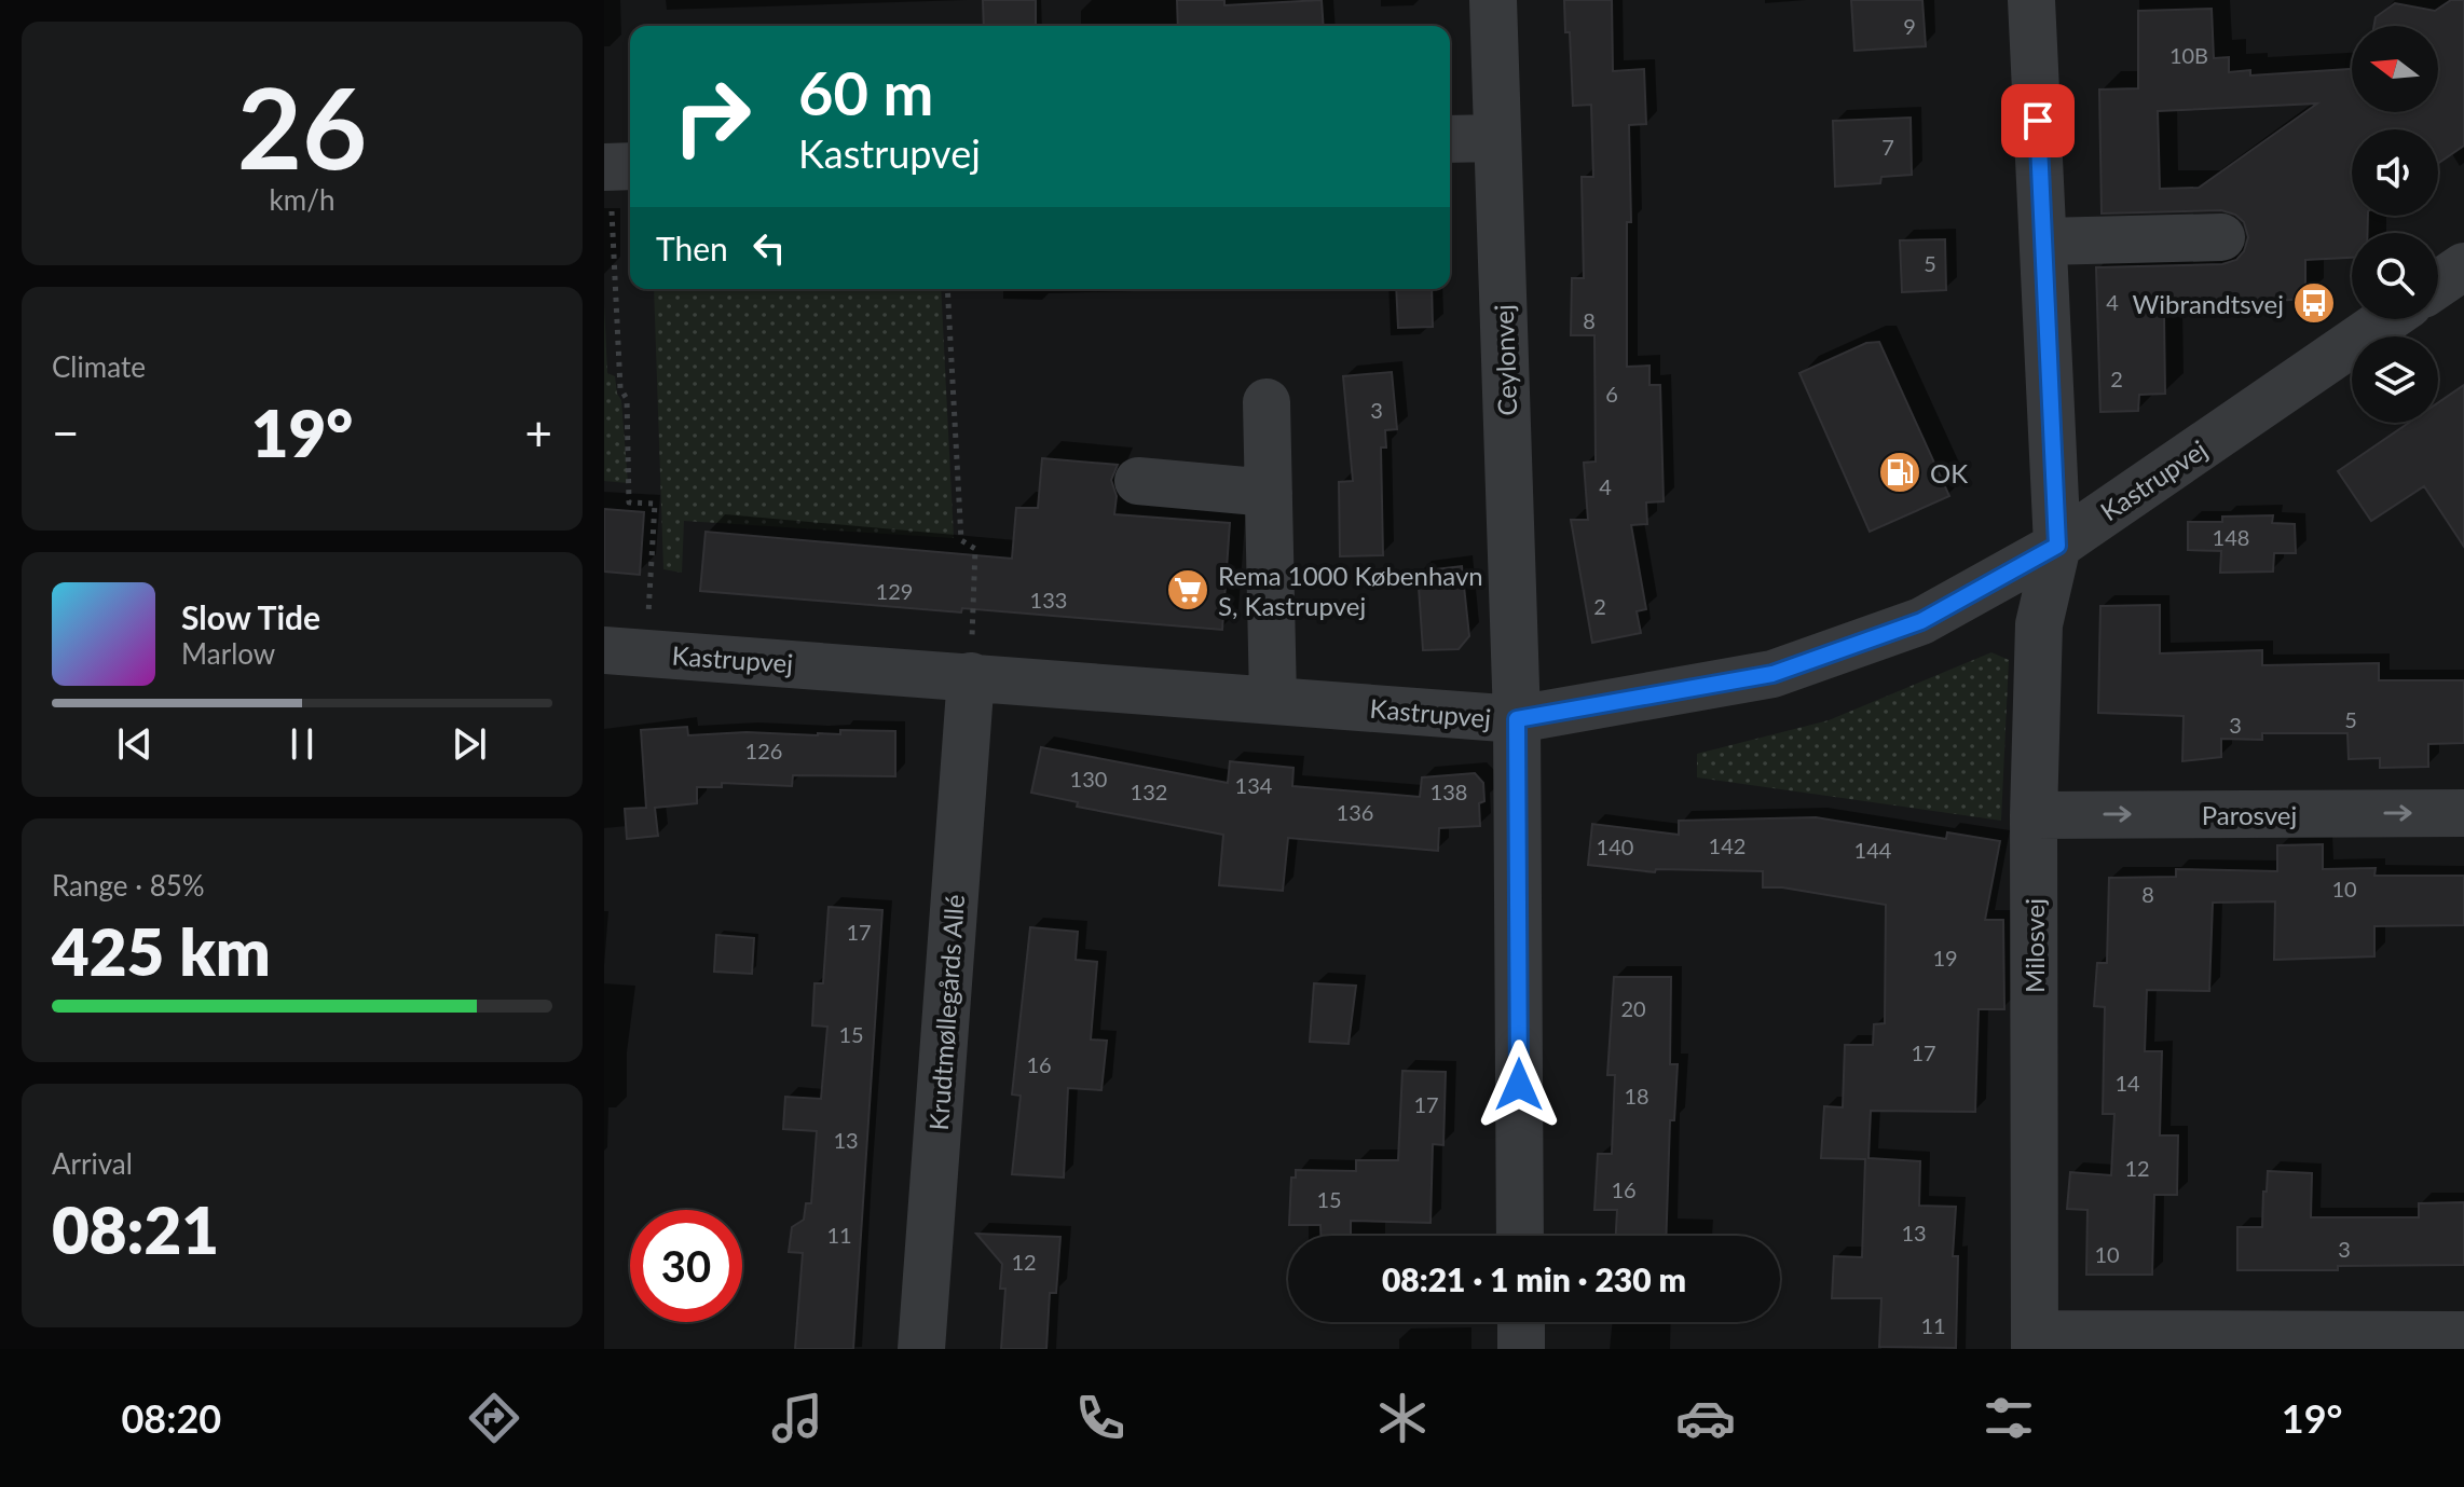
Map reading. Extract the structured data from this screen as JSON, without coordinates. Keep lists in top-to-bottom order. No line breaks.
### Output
{"streets":{"street":["Ceylonvej","Kastrupvej","Parosvej","Milosvej","Krudtmøllegårds Allé"]},"crossings":[["Ceylonvej","Kastrupvej"],["Kastrupvej","Milosvej"],["Kastrupvej","Krudtmøllegårds Allé"],["Parosvej","Milosvej"]],"one_way":["Parosvej"],"places":{"bus stop":["Wibrandtsvej"],"fuel station":["OK"],"supermarket":["Rema 1000 København S, Kastrupvej"]},"house_numbers":["9","10B","7","5","4","8","2","6","3","4","148","129","133","2","5","3","126","130","134","132","138","136","142","140","144","10","8","17","19","20","15","17","16","14","18","17","13","12","16","15","13","11","3","10","12","11"],"north":"left","page":{"tile":[["26","km/h"],"Climate",["Range · 85%","425 km"],["Arrival","08:21"]],"turn":["60 m","Kastrupvej"],"then":"Then","heat":["−","19°","+"],"song":["Slow Tide","Marlow"],"limit":"30","trip":"08:21 · 1 min · 230 m","tabs":["08:20","19°"]}}
